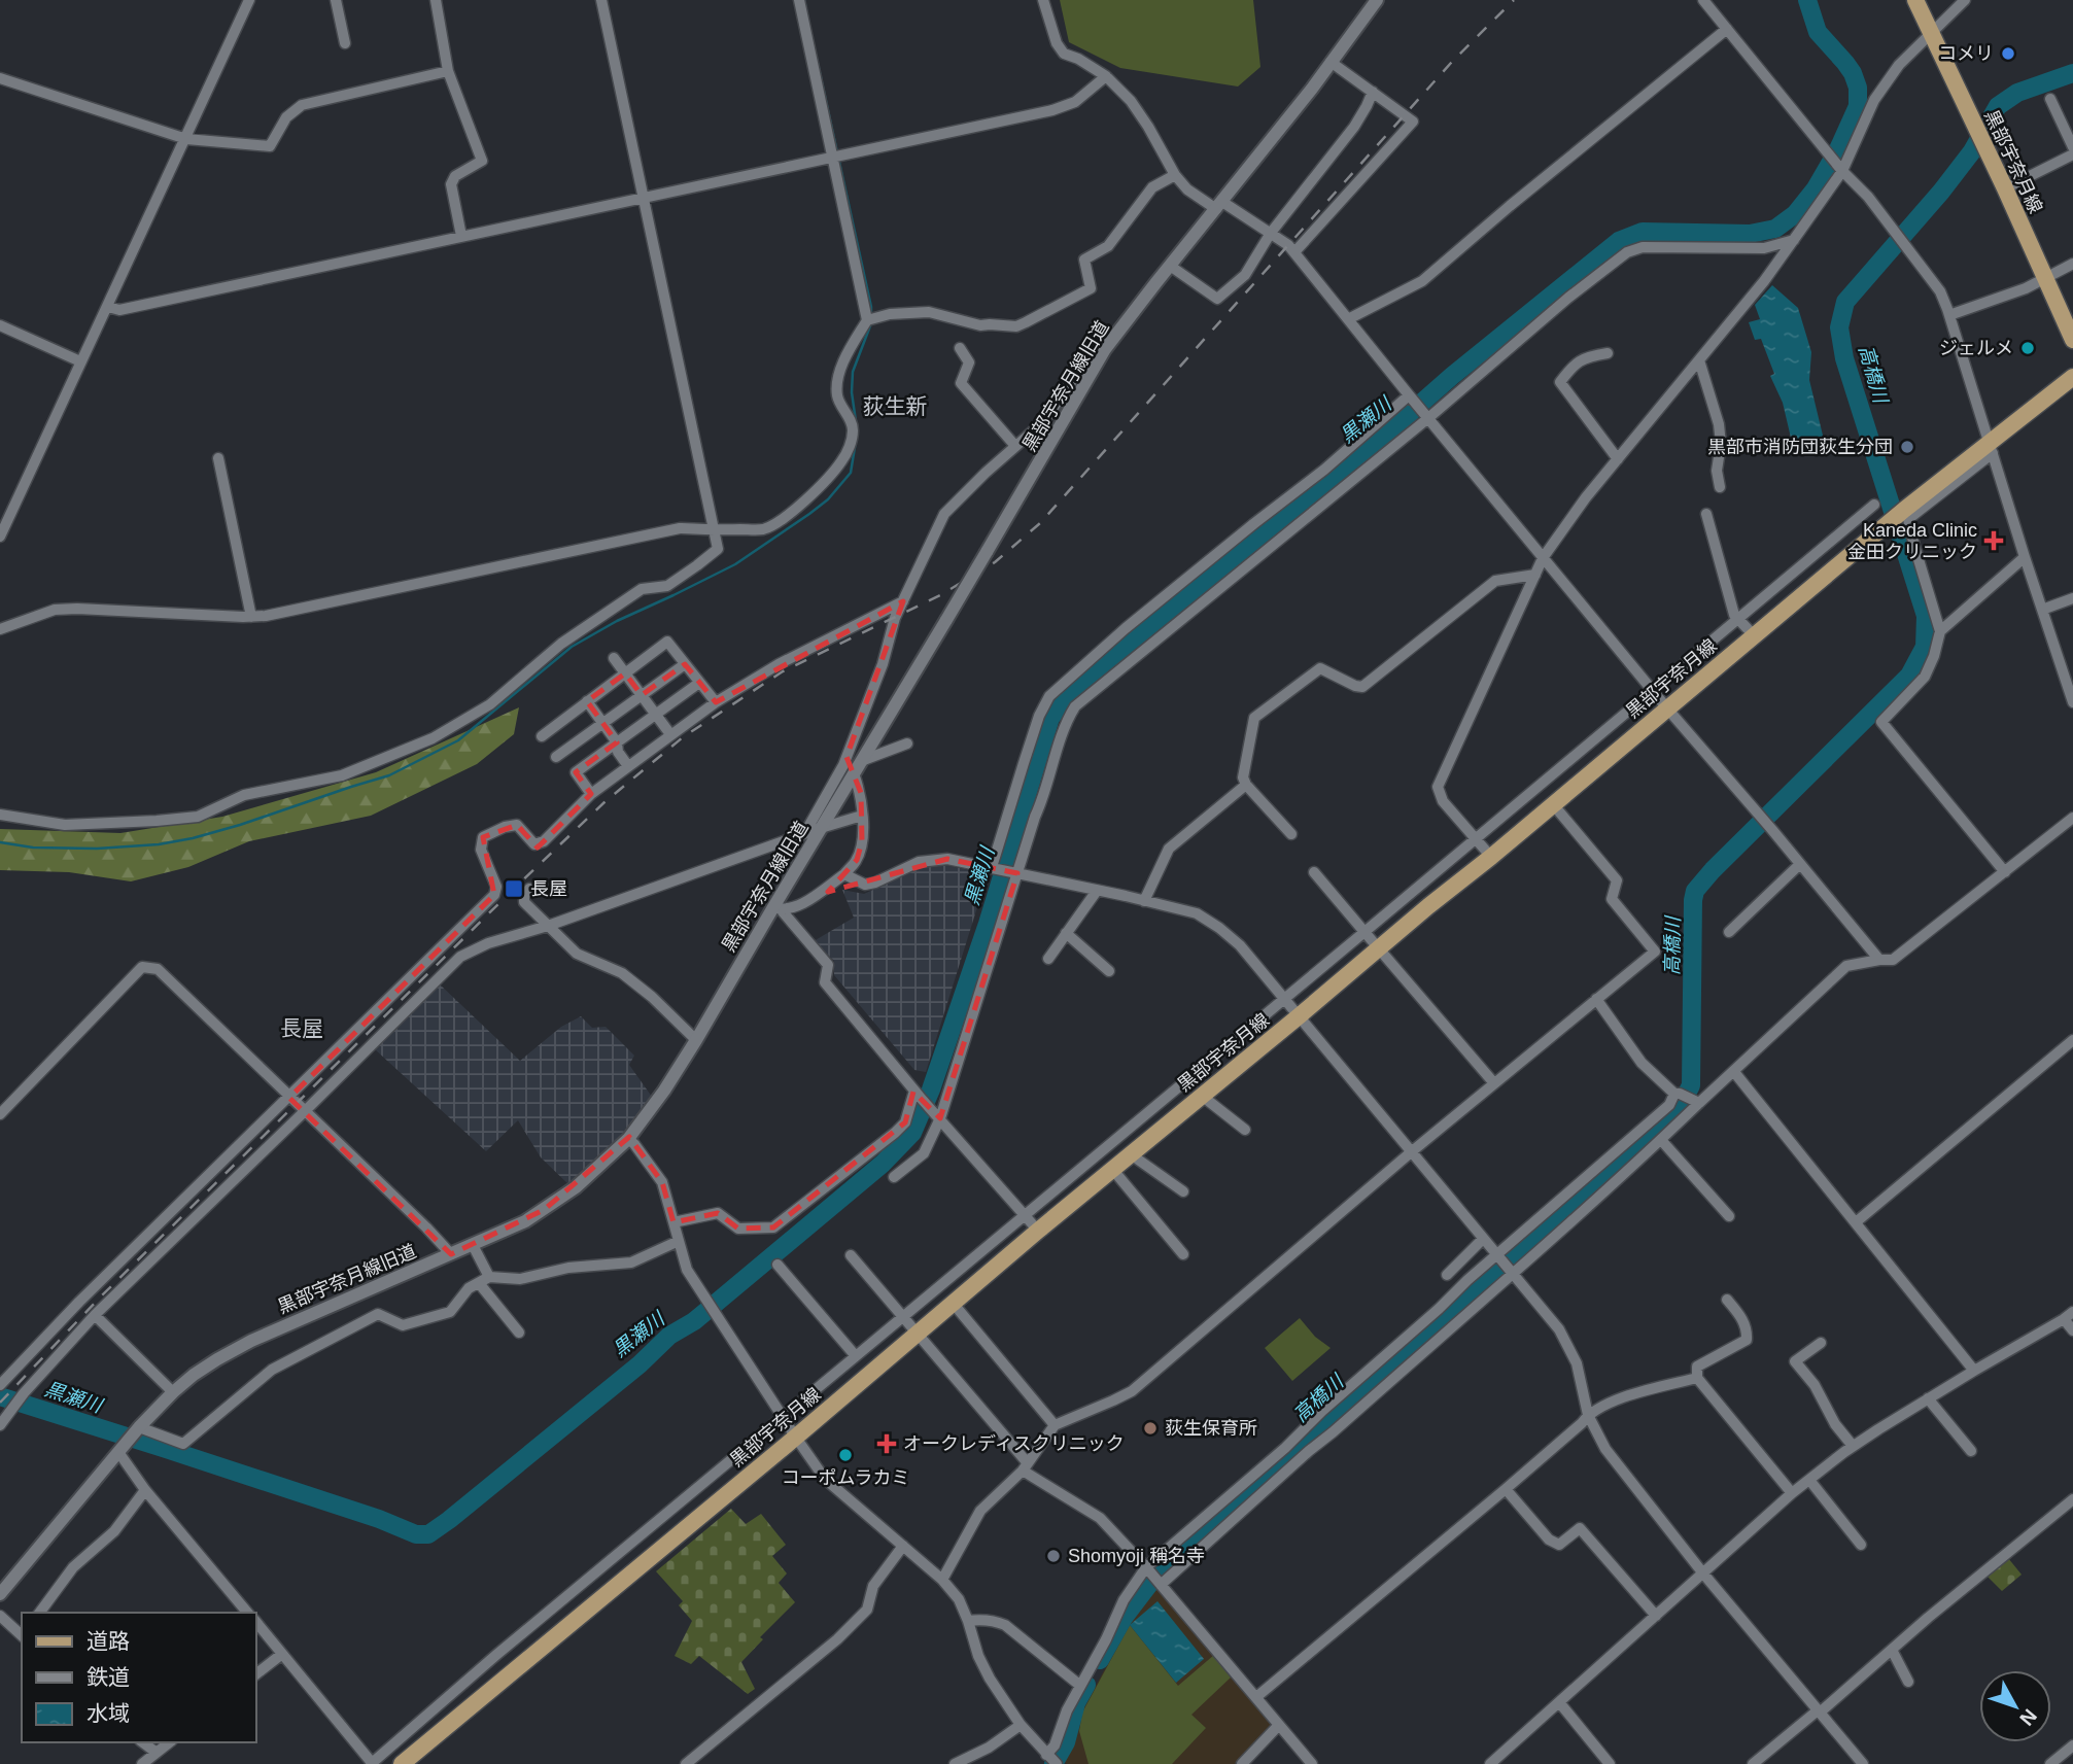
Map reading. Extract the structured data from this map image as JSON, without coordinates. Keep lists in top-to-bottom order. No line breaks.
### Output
{"streets":{"main road":["黒部宇奈月線"],"street":["黒部宇奈月線旧道"]},"districts":["荻生新","長屋"],"water":["高橋川","黒瀬川"],"places":{"other":["コメリ","ジェルメ","黒部市消防団荻生分団","荻生保育所","コーポムラカミ","Shomyoji 稱名寺"],"health":["Kaneda Clinic 金田クリニック","オークレディスクリニック"],"transit":["長屋"]},"legend":["道路","鉄道","水域"],"north":"bottom right"}
